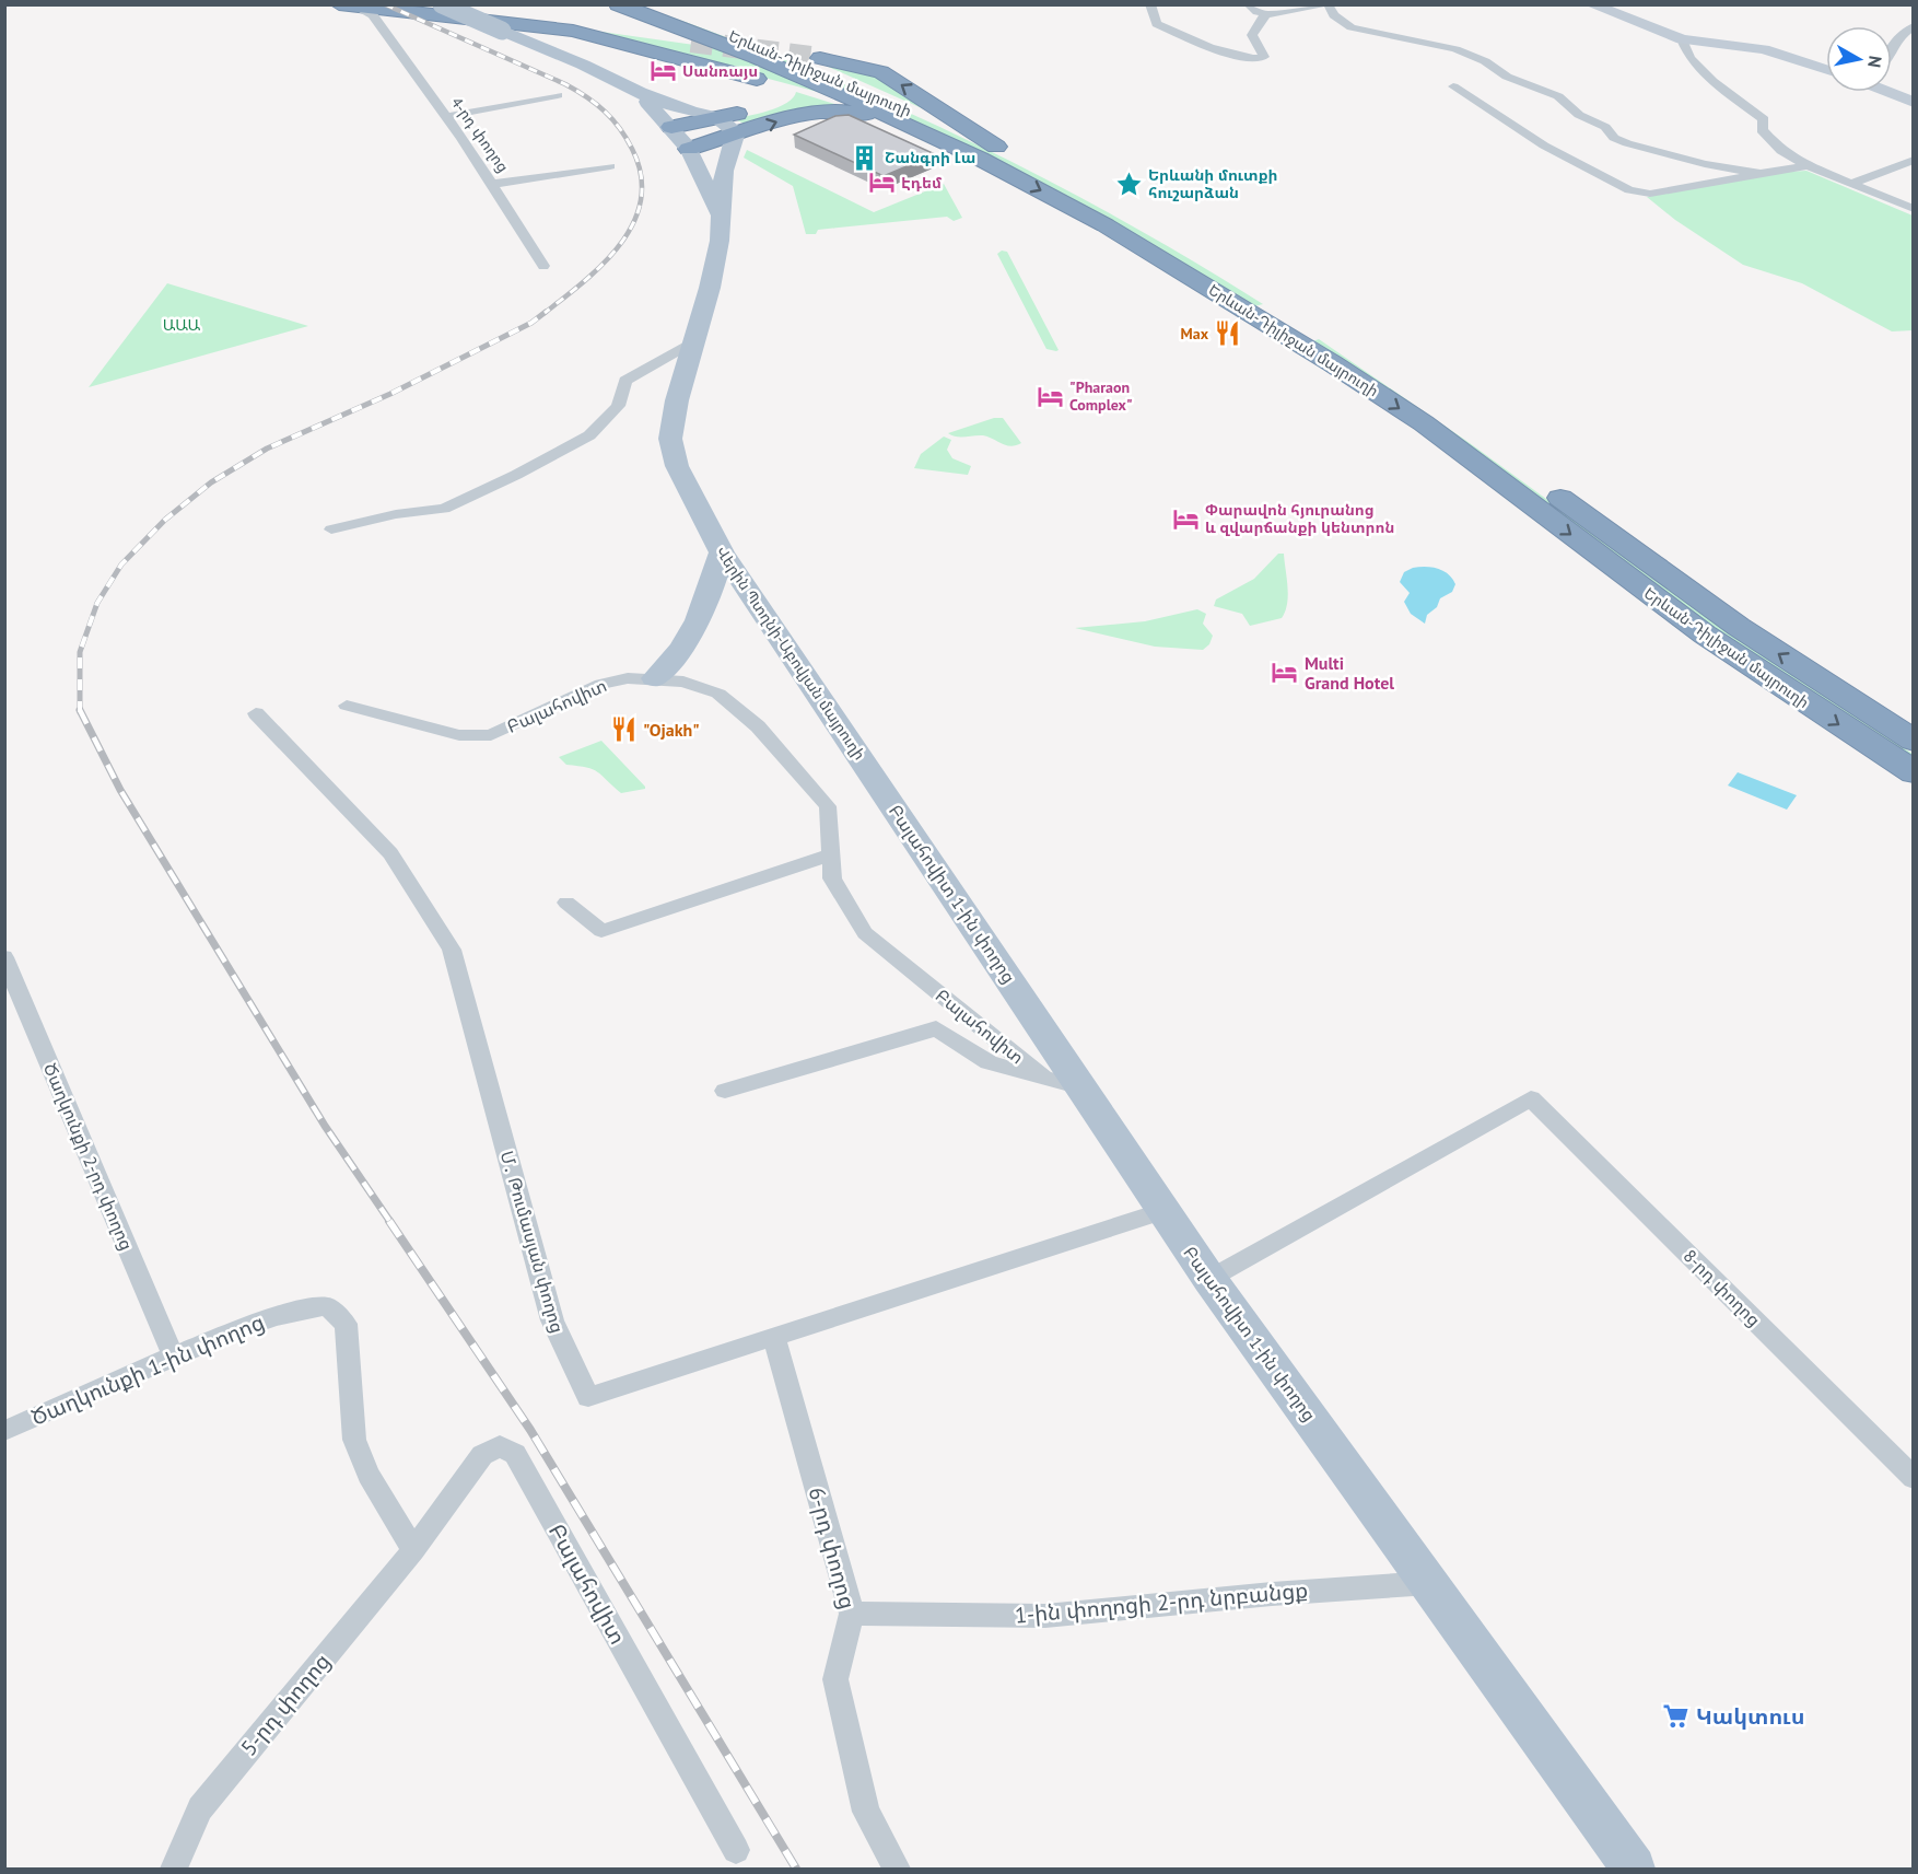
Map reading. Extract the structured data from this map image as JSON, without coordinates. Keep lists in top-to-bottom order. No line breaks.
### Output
{"streets":{"highway":["Երևան-Դիլիջան մայրուղի"],"main road":["Վերին Պտղնի-Աբովյան մայրուղի","Բալահովիտ 1-ին փողոց"],"street":["4-րդ փողոց","Բալահովիտ","Ծաղկունքի 2-րդ փողոց","Մ․ Թումասյան փողոց","8-րդ փողոց","Ծաղկունքի 1-ին փողոց","6-րդ փողոց","1-ին փողոցի 2-րդ նրբանցք","5-րդ փողոց"]},"crossings":[["Վերին Պտղնի-Աբովյան մայրուղի","Բալահովիտ 1-ին փողոց"],["Բալահովիտ","Բալահովիտ 1-ին փողոց"],["Բալահովիտ","Ծաղկունքի 1-ին փողոց"],["Բալահովիտ","5-րդ փողոց"],["Բալահովիտ 1-ին փողոց","Մ․ Թումասյան փողոց"],["Բալահովիտ 1-ին փողոց","8-րդ փողոց"],["Բալահովիտ 1-ին փողոց","1-ին փողոցի 2-րդ նրբանցք"],["Ծաղկունքի 2-րդ փողոց","Ծաղկունքի 1-ին փողոց"],["Մ․ Թումասյան փողոց","6-րդ փողոց"],["Ծաղկունքի 1-ին փողոց","5-րդ փողոց"],["6-րդ փողոց","1-ին փողոցի 2-րդ նրբանցք"]],"parks":["ԱԱԱ"],"places":{"hotel":["Սանռայս","Էդեմ","\"Pharaon Complex\"","Փարավոն հյուրանոց և զվարճանքի կենտրոն","Multi Grand Hotel"],"building":["Շանգրի Լա"],"place":["Երևանի մուտքի հուշարձան"],"restaurant":["Max","\"Ojakh\""],"supermarket":["Կակտուս"]},"north":"right"}
